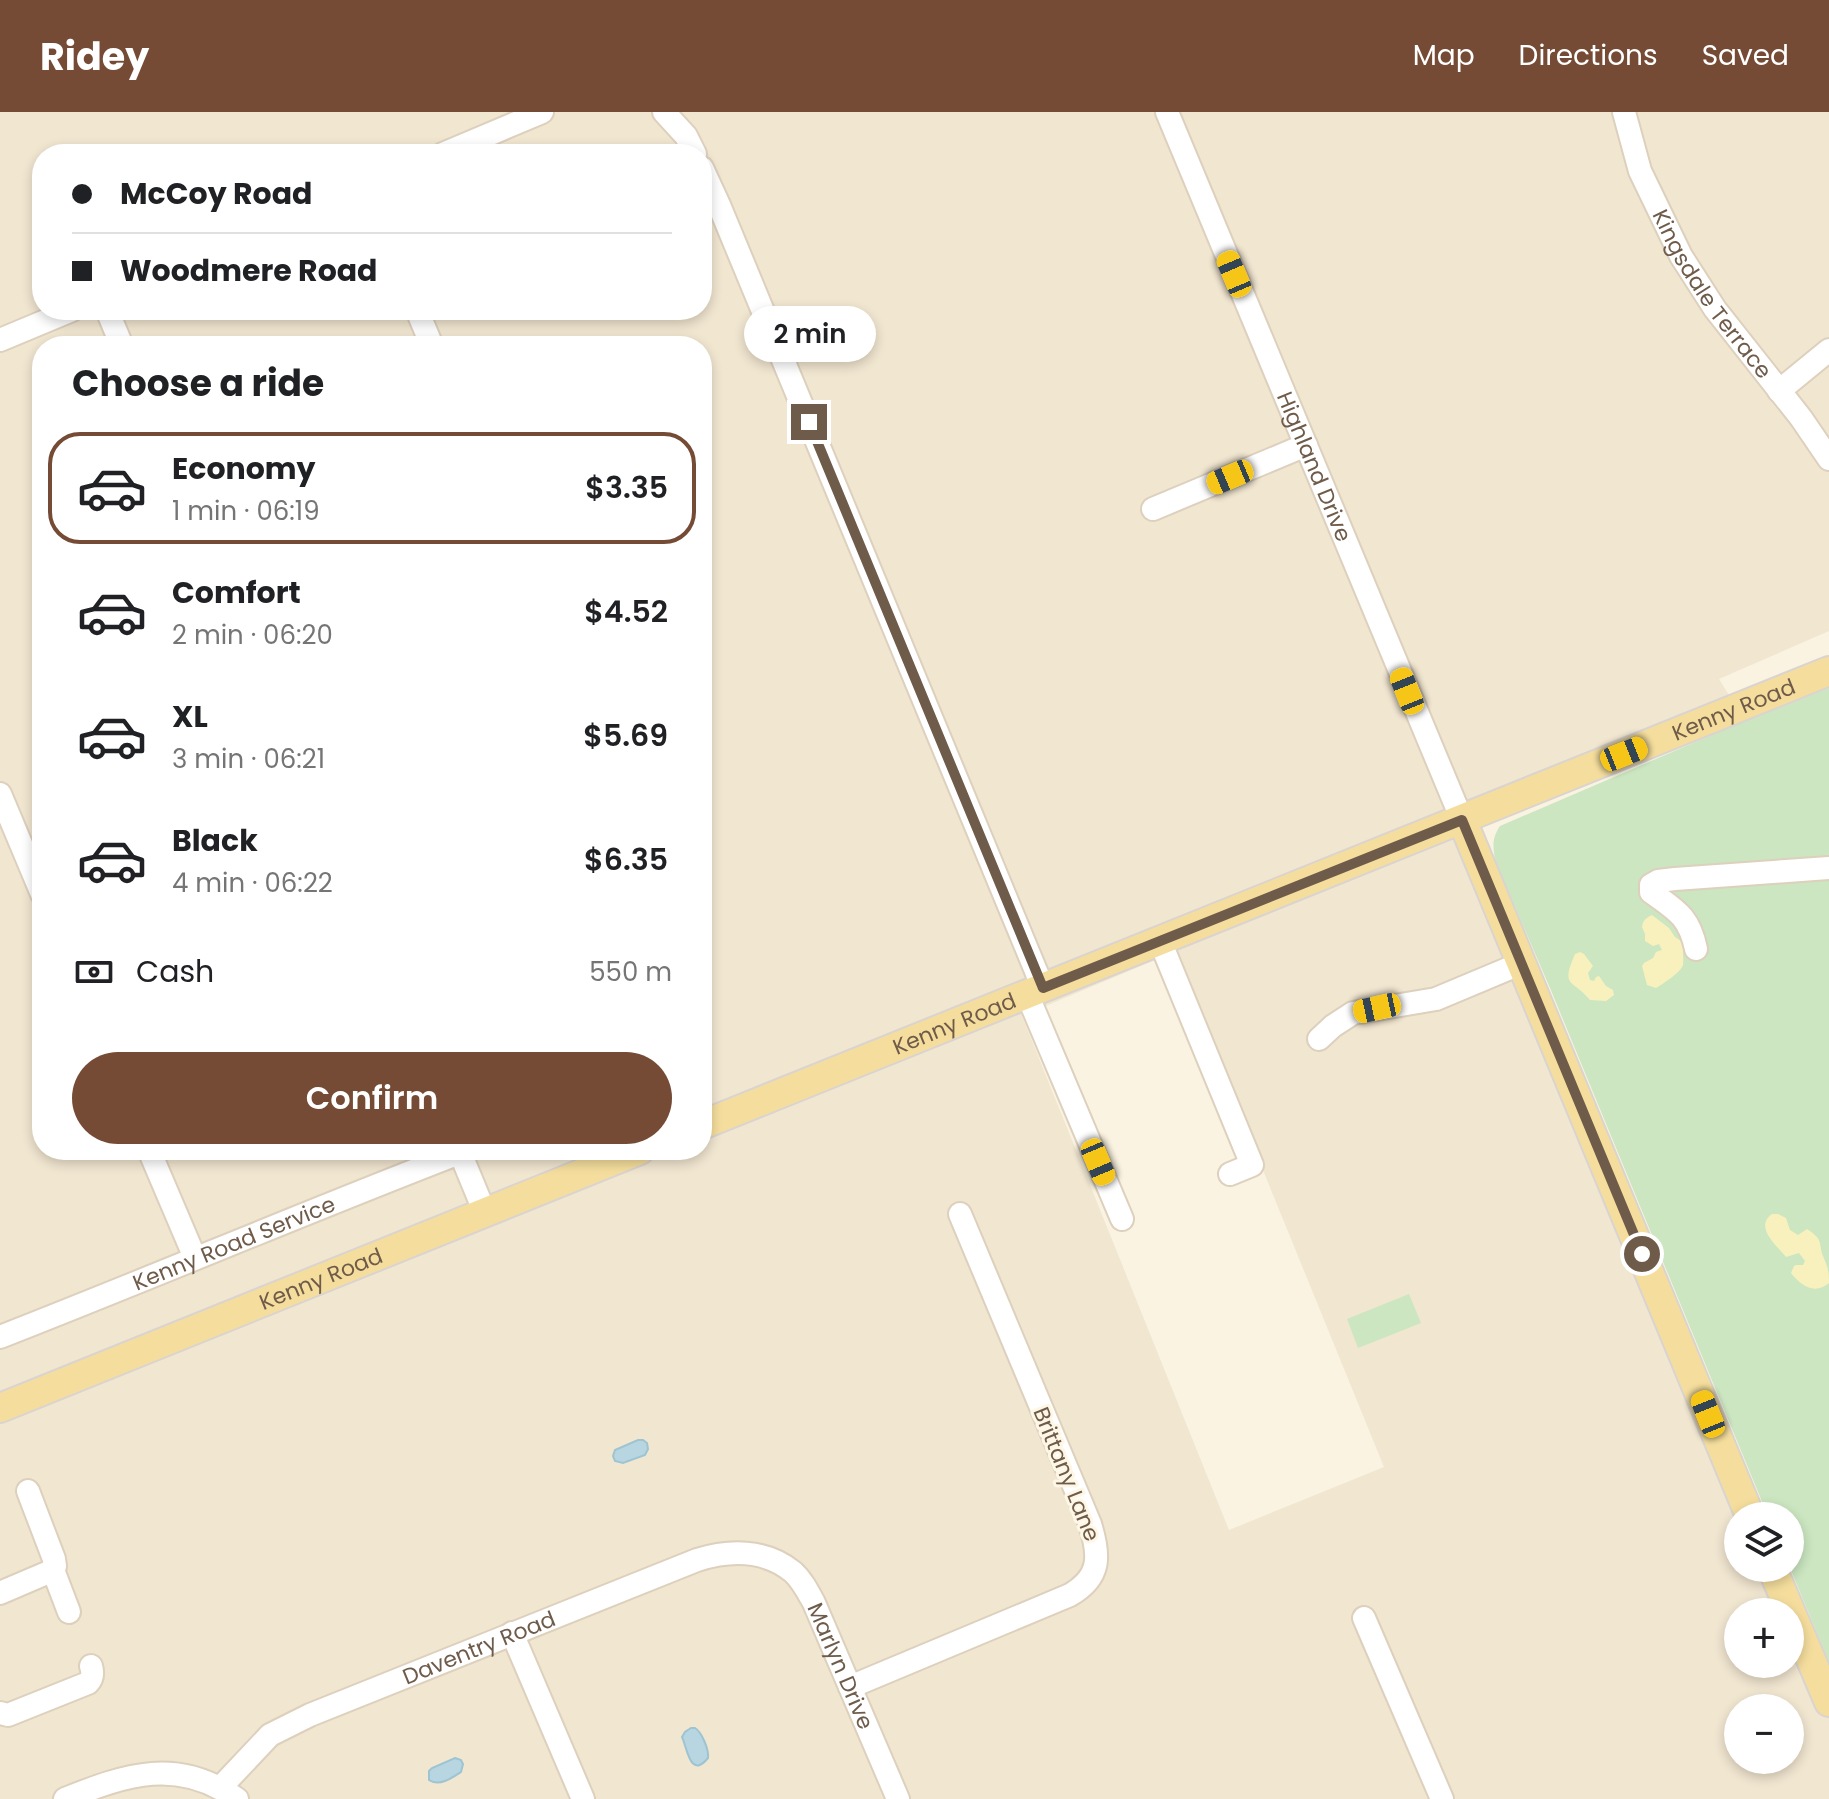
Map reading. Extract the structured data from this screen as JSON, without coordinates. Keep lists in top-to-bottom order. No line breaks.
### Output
{"streets":{"main road":["Kenny Road"],"street":["Kingsdale Terrace","Highland Drive","Kenny Road Service","Brittany Lane","Daventry Road","Marlyn Drive"]},"crossings":[["Highland Drive","Kenny Road"],["Brittany Lane","Marlyn Drive"],["Daventry Road","Marlyn Drive"]],"page":{"header":"Ridey","nav":["Map","Directions","Saved"],"banner":["McCoy Road","Woodmere Road"],"bubble":"2 min","heading":"Choose a ride","list":[{"name":"Economy","note":"1 min · 06:19","value":"$3.35"},{"name":"Comfort","note":"2 min · 06:20","value":"$4.52"},{"name":"XL","note":"3 min · 06:21","value":"$5.69"},{"name":"Black","note":"4 min · 06:22","value":"$6.35"}],"pay":["Cash","550 m"],"buttons":"Confirm","map_buttons":["+","−"]}}
